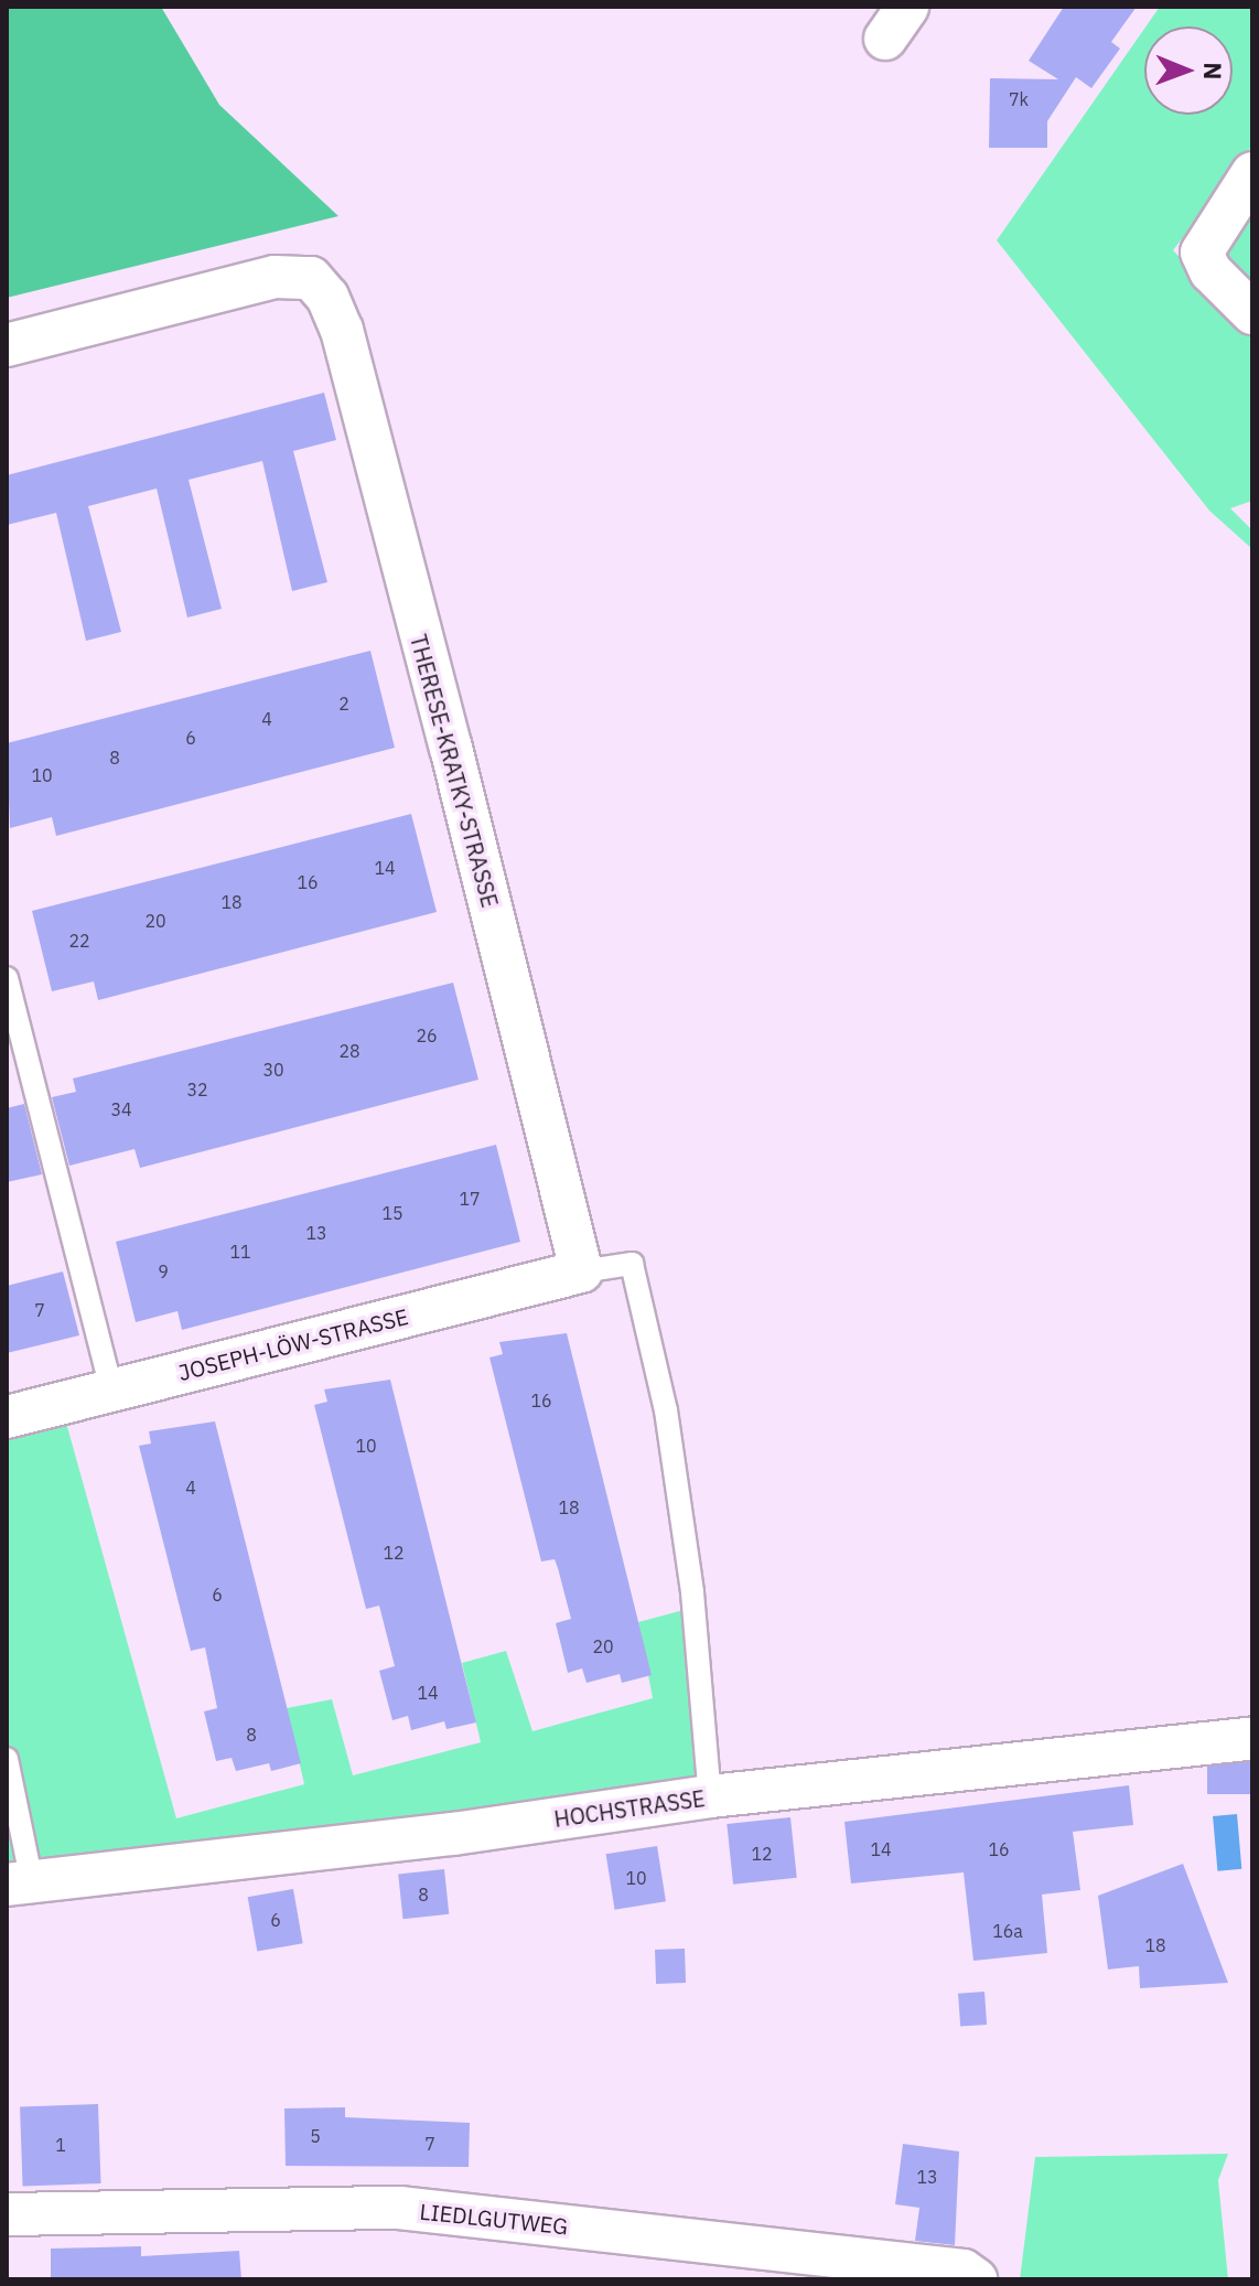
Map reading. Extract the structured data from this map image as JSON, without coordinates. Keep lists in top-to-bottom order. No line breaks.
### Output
{"streets":{"street":["THERESE-KRATKY-STRASSE","JOSEPH-LÖW-STRASSE","HOCHSTRASSE","LIEDLGUTWEG"]},"crossings":[["THERESE-KRATKY-STRASSE","JOSEPH-LÖW-STRASSE"]],"house_numbers":["7k","2","4","6","8","10","14","16","18","20","22","26","28","30","32","34","17","15","13","11","9","7","16","10","4","18","12","6","20","14","8","14","16","12","10","8","6","16a","18","5","7","1","13"],"north":"right"}
